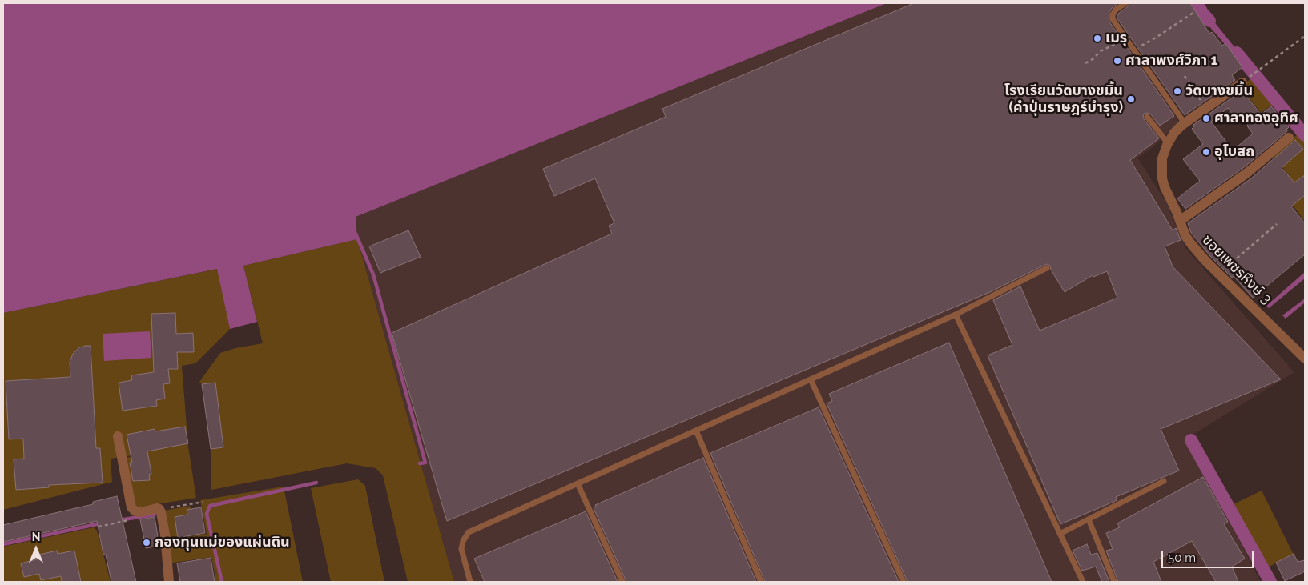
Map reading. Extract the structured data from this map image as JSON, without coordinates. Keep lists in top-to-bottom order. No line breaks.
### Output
{"streets":{"street":["ซอยเพชรหึงษ์ 3"]},"places":["เมรุ","ศาลาพงศ์วิภา 1","วัดบางขมิ้น","โรงเรียนวัดบางขมิ้น (คำปุ่นราษฎร์บำรุง)","ศาลาทองอุทิศ","อุโบสถ","กองทุนแม่ของแผ่นดิน"],"scale_bar":"50 m","north":"top"}
